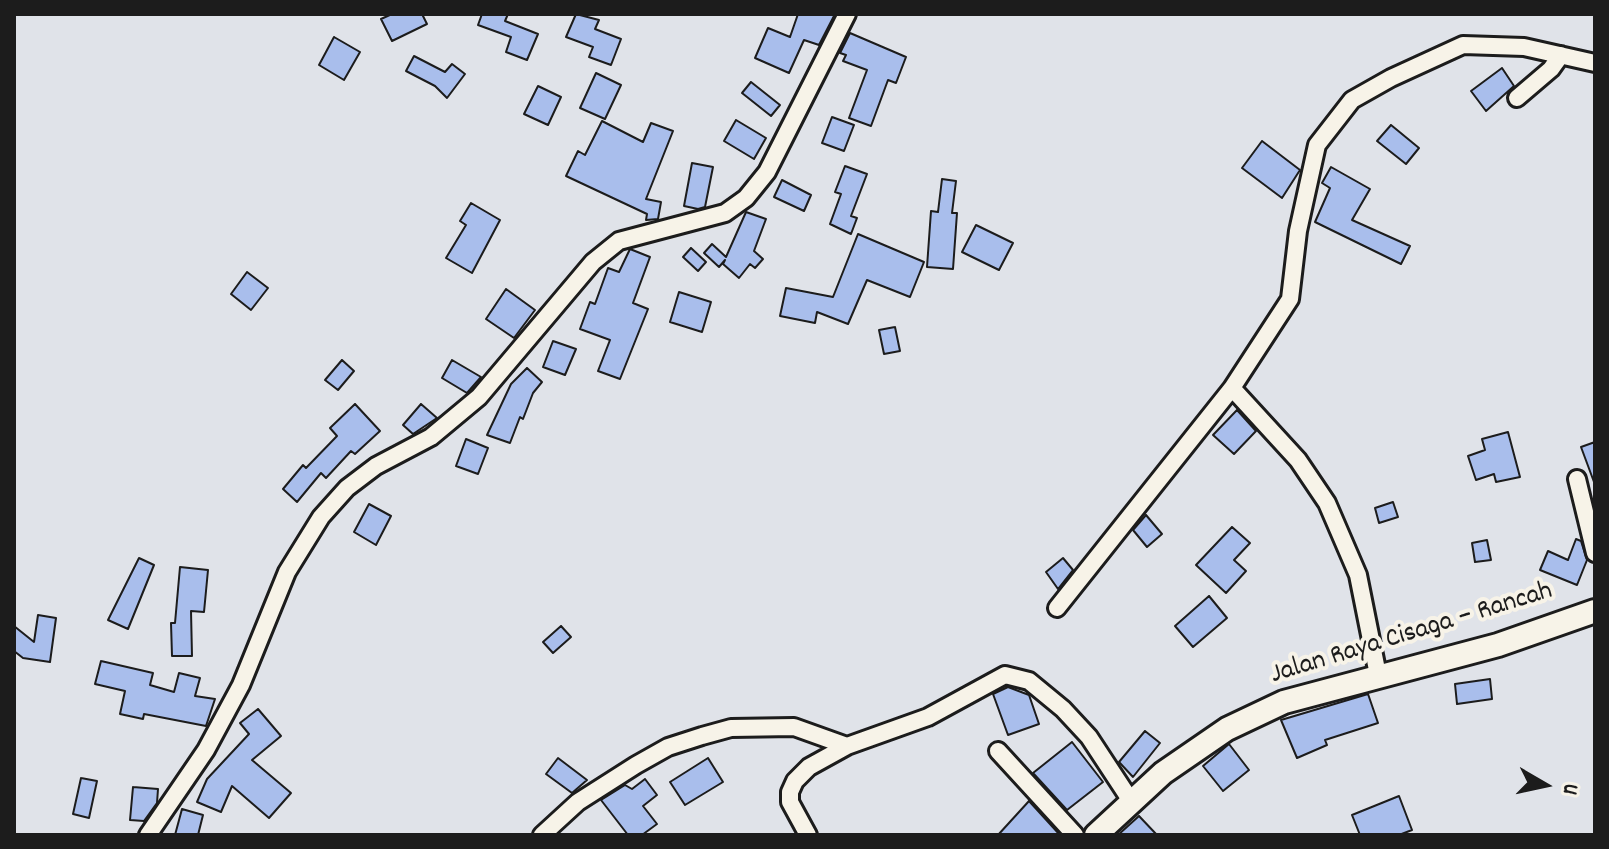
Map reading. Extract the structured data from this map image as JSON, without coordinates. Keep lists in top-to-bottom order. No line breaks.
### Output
{"streets":{"main road":["Jalan Raya Cisaga – Rancah"]},"north":"right"}
